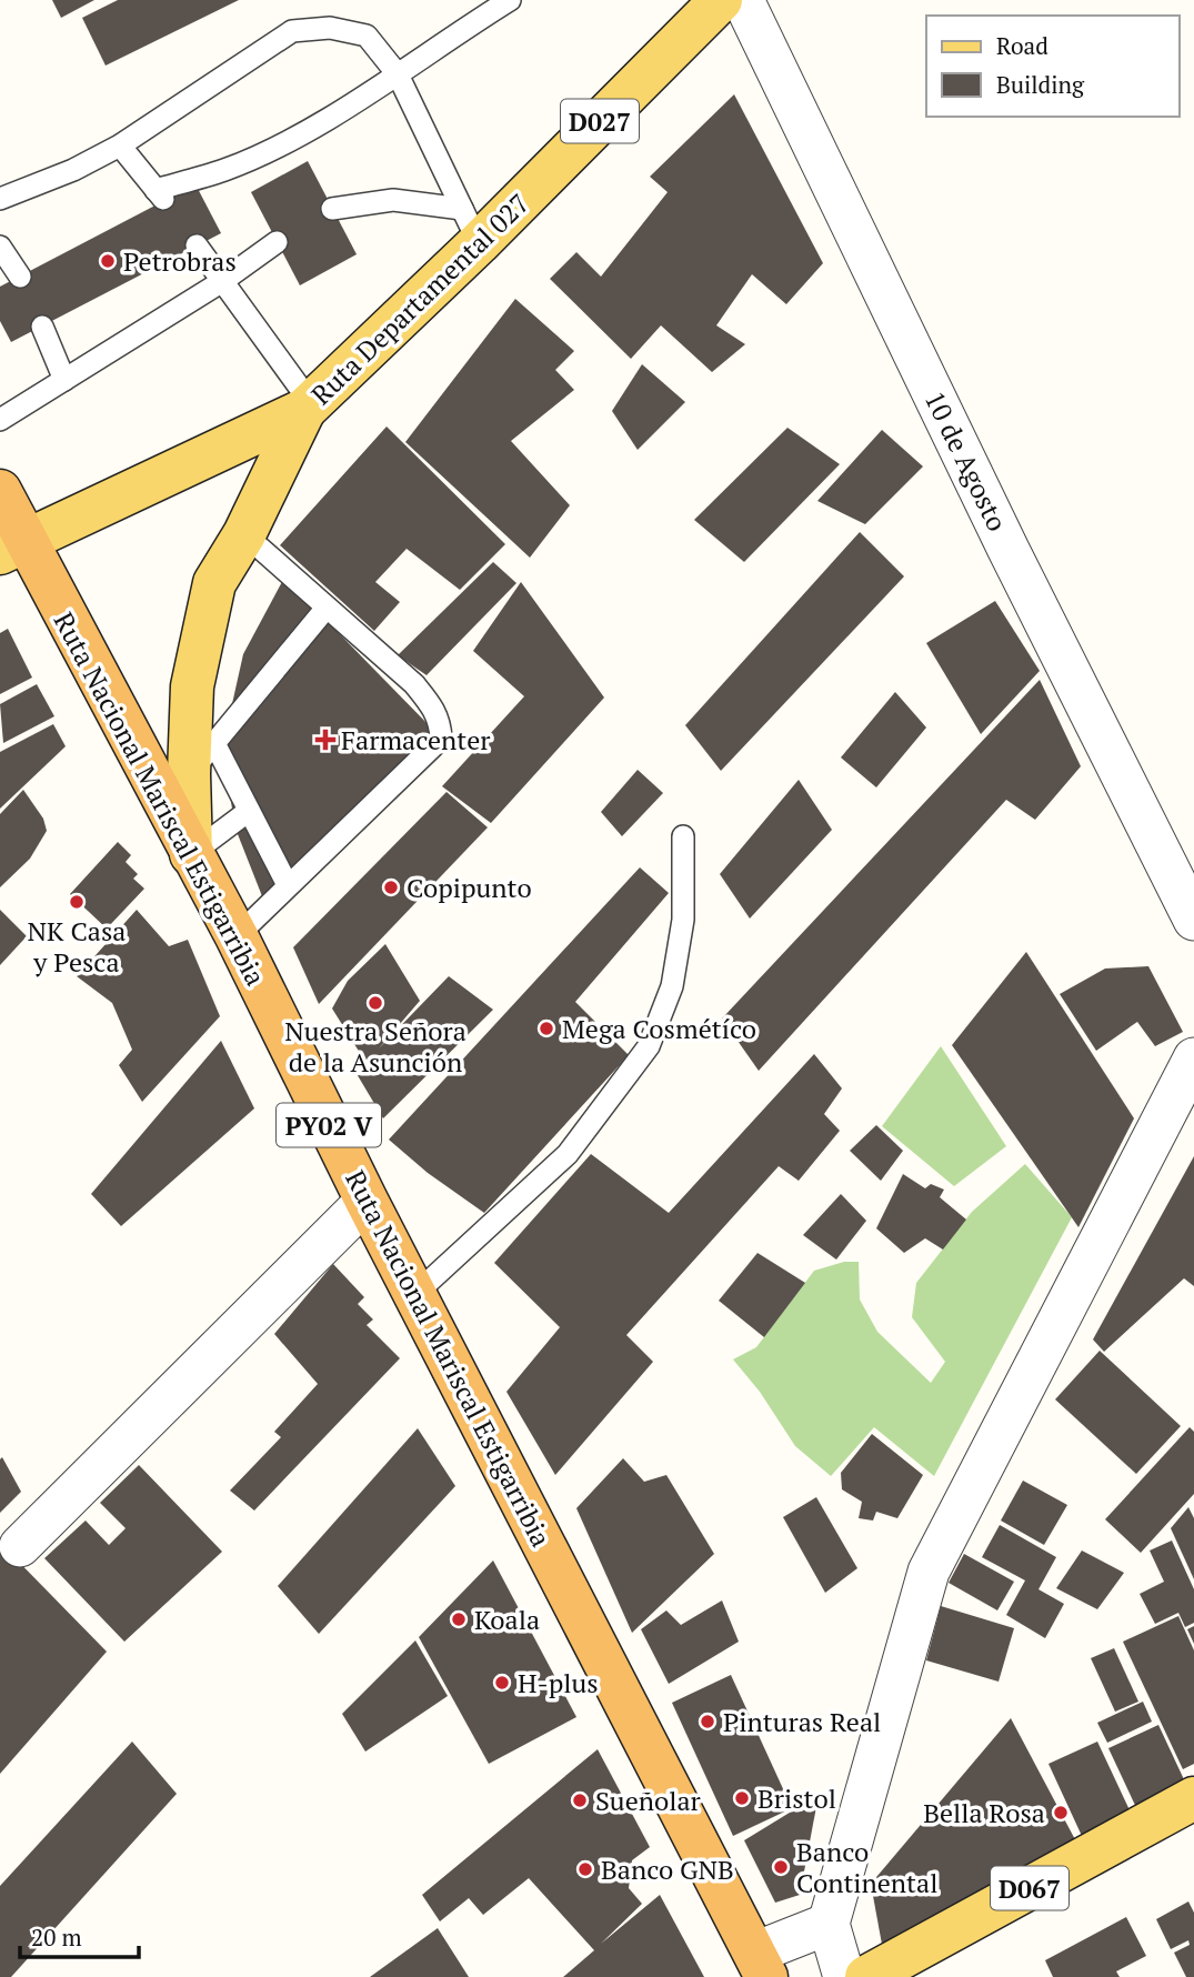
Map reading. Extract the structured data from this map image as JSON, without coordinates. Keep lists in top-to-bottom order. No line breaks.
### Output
{"streets":{"highway":["Ruta Nacional Mariscal Estigarribia","PY02 V"],"main road":["D027","Ruta Departamental 027","D067"],"street":["10 de Agosto"]},"crossings":[["Ruta Departamental 027","Ruta Nacional Mariscal Estigarribia"]],"places":{"other":["Petrobras","Copipunto","NK Casa y Pesca","Nuestra Señora de la Asunción","Mega Cosmétíco","Koala","H-plus","Pinturas Real","Bristol","Sueñolar","Bella Rosa","Banco Continental","Banco GNB"],"health":["Farmacenter"]},"legend":["Road","Building"],"scale_bar":"20 m"}
